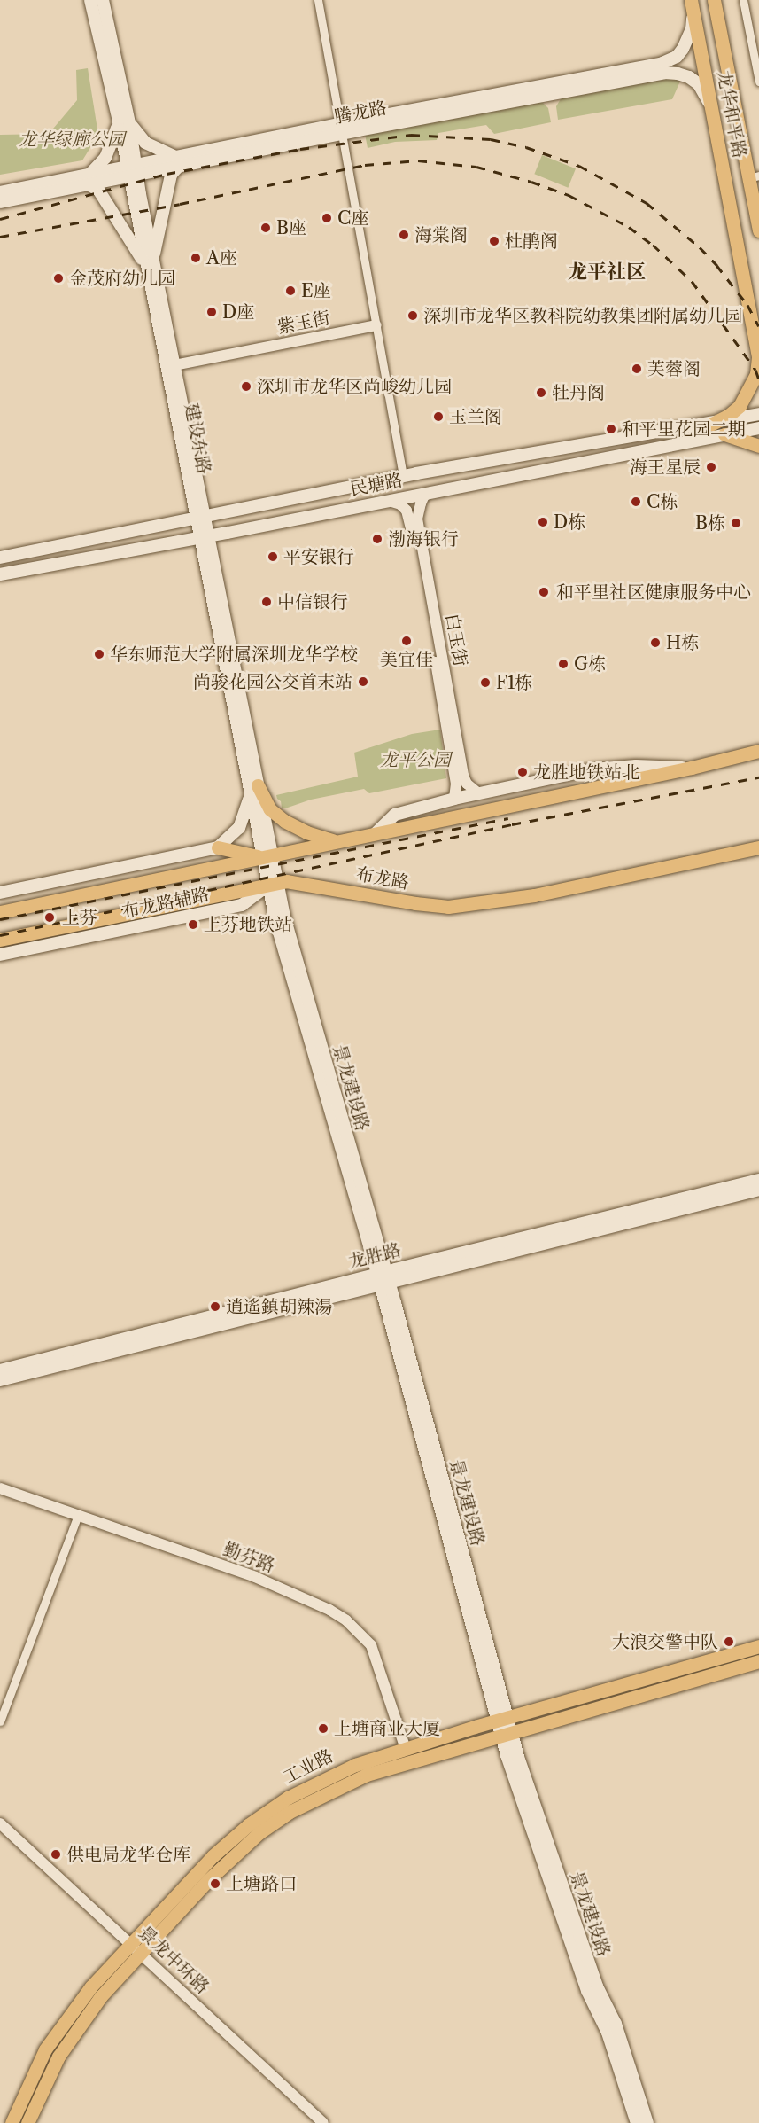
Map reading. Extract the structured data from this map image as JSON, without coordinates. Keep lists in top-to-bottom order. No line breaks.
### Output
{"streets":{"main road":["腾龙路","龙华和平路","建设东路","民塘路","布龙路","布龙路辅路","景龙建设路","龙胜路","工业路"],"street":["紫玉街","白玉街","勤芬路","景龙中环路"]},"crossings":[["腾龙路","龙华和平路"],["腾龙路","建设东路"],["紫玉街","建设东路"],["建设东路","民塘路"],["建设东路","布龙路"],["建设东路","布龙路辅路"],["建设东路","景龙建设路"],["民塘路","白玉街"],["白玉街","布龙路"],["布龙路","布龙路辅路"],["布龙路","景龙建设路"],["布龙路辅路","景龙建设路"],["景龙建设路","龙胜路"],["景龙建设路","工业路"],["勤芬路","工业路"],["工业路","景龙中环路"]],"districts":["龙平社区"],"parks":["龙华绿廊公园","龙平公园"],"places":["C座","B座","海棠阁","杜鹃阁","A座","金茂府幼儿园","E座","D座","深圳市龙华区教科院幼教集团附属幼儿园","芙蓉阁","深圳市龙华区尚峻幼儿园","牡丹阁","玉兰阁","和平里花园二期","海王星辰","C栋","D栋","B栋","渤海银行","平安银行","和平里社区健康服务中心","中信银行","美宜佳","H栋","华东师范大学附属深圳龙华学校","G栋","尚骏花园公交首末站","F1栋","龙胜地铁站北","上芬","上芬地铁站","逍遙鎮胡辣湯","大浪交警中队","上塘商业大厦","供电局龙华仓库","上塘路口"]}
